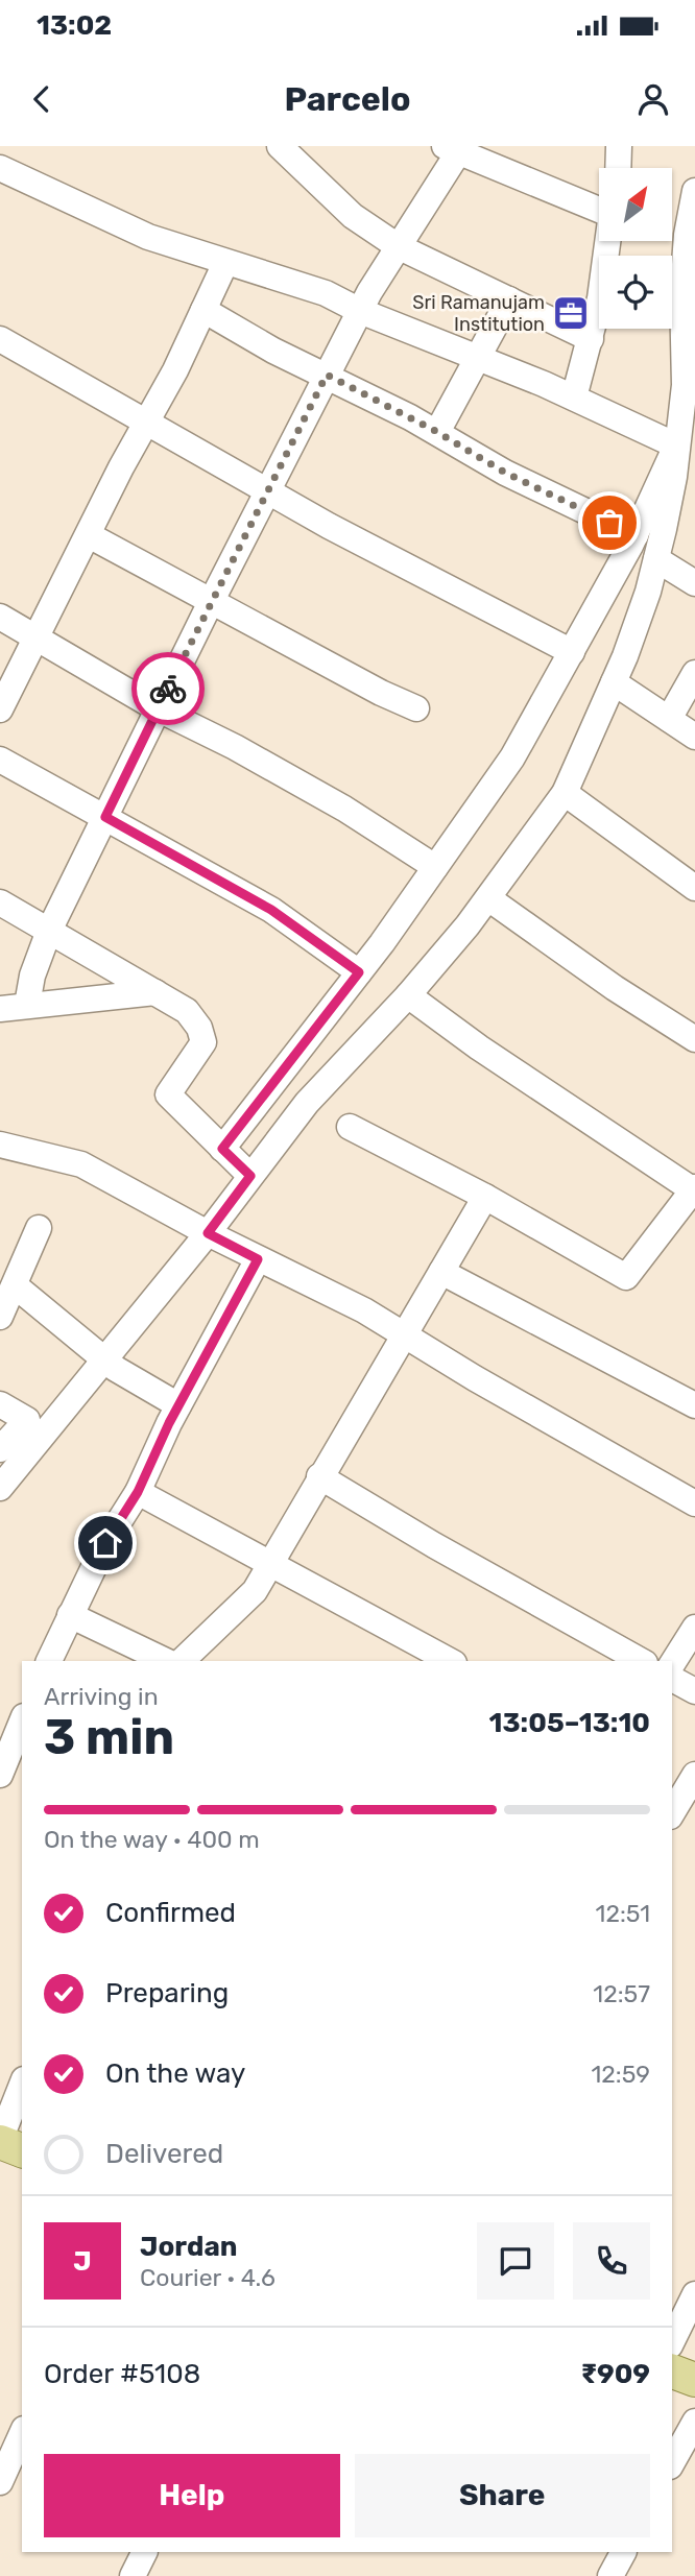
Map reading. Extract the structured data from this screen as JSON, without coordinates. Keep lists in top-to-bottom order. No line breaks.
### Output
{"places":{"office":["Sri Ramanujam Institution"]},"north":"top right","page":{"status":"13:02","header":"Parcelo","heading":["3 min","Arriving in","13:05–13:10"],"panel":["Jordan","Courier · 4.6","Order #5108","₹909"],"bar":"On the way · 400 m","list":[["Confirmed","12:51"],["Preparing","12:57"],["On the way","12:59"],"Delivered"],"round":"J","buttons":["Help","Share"]}}
